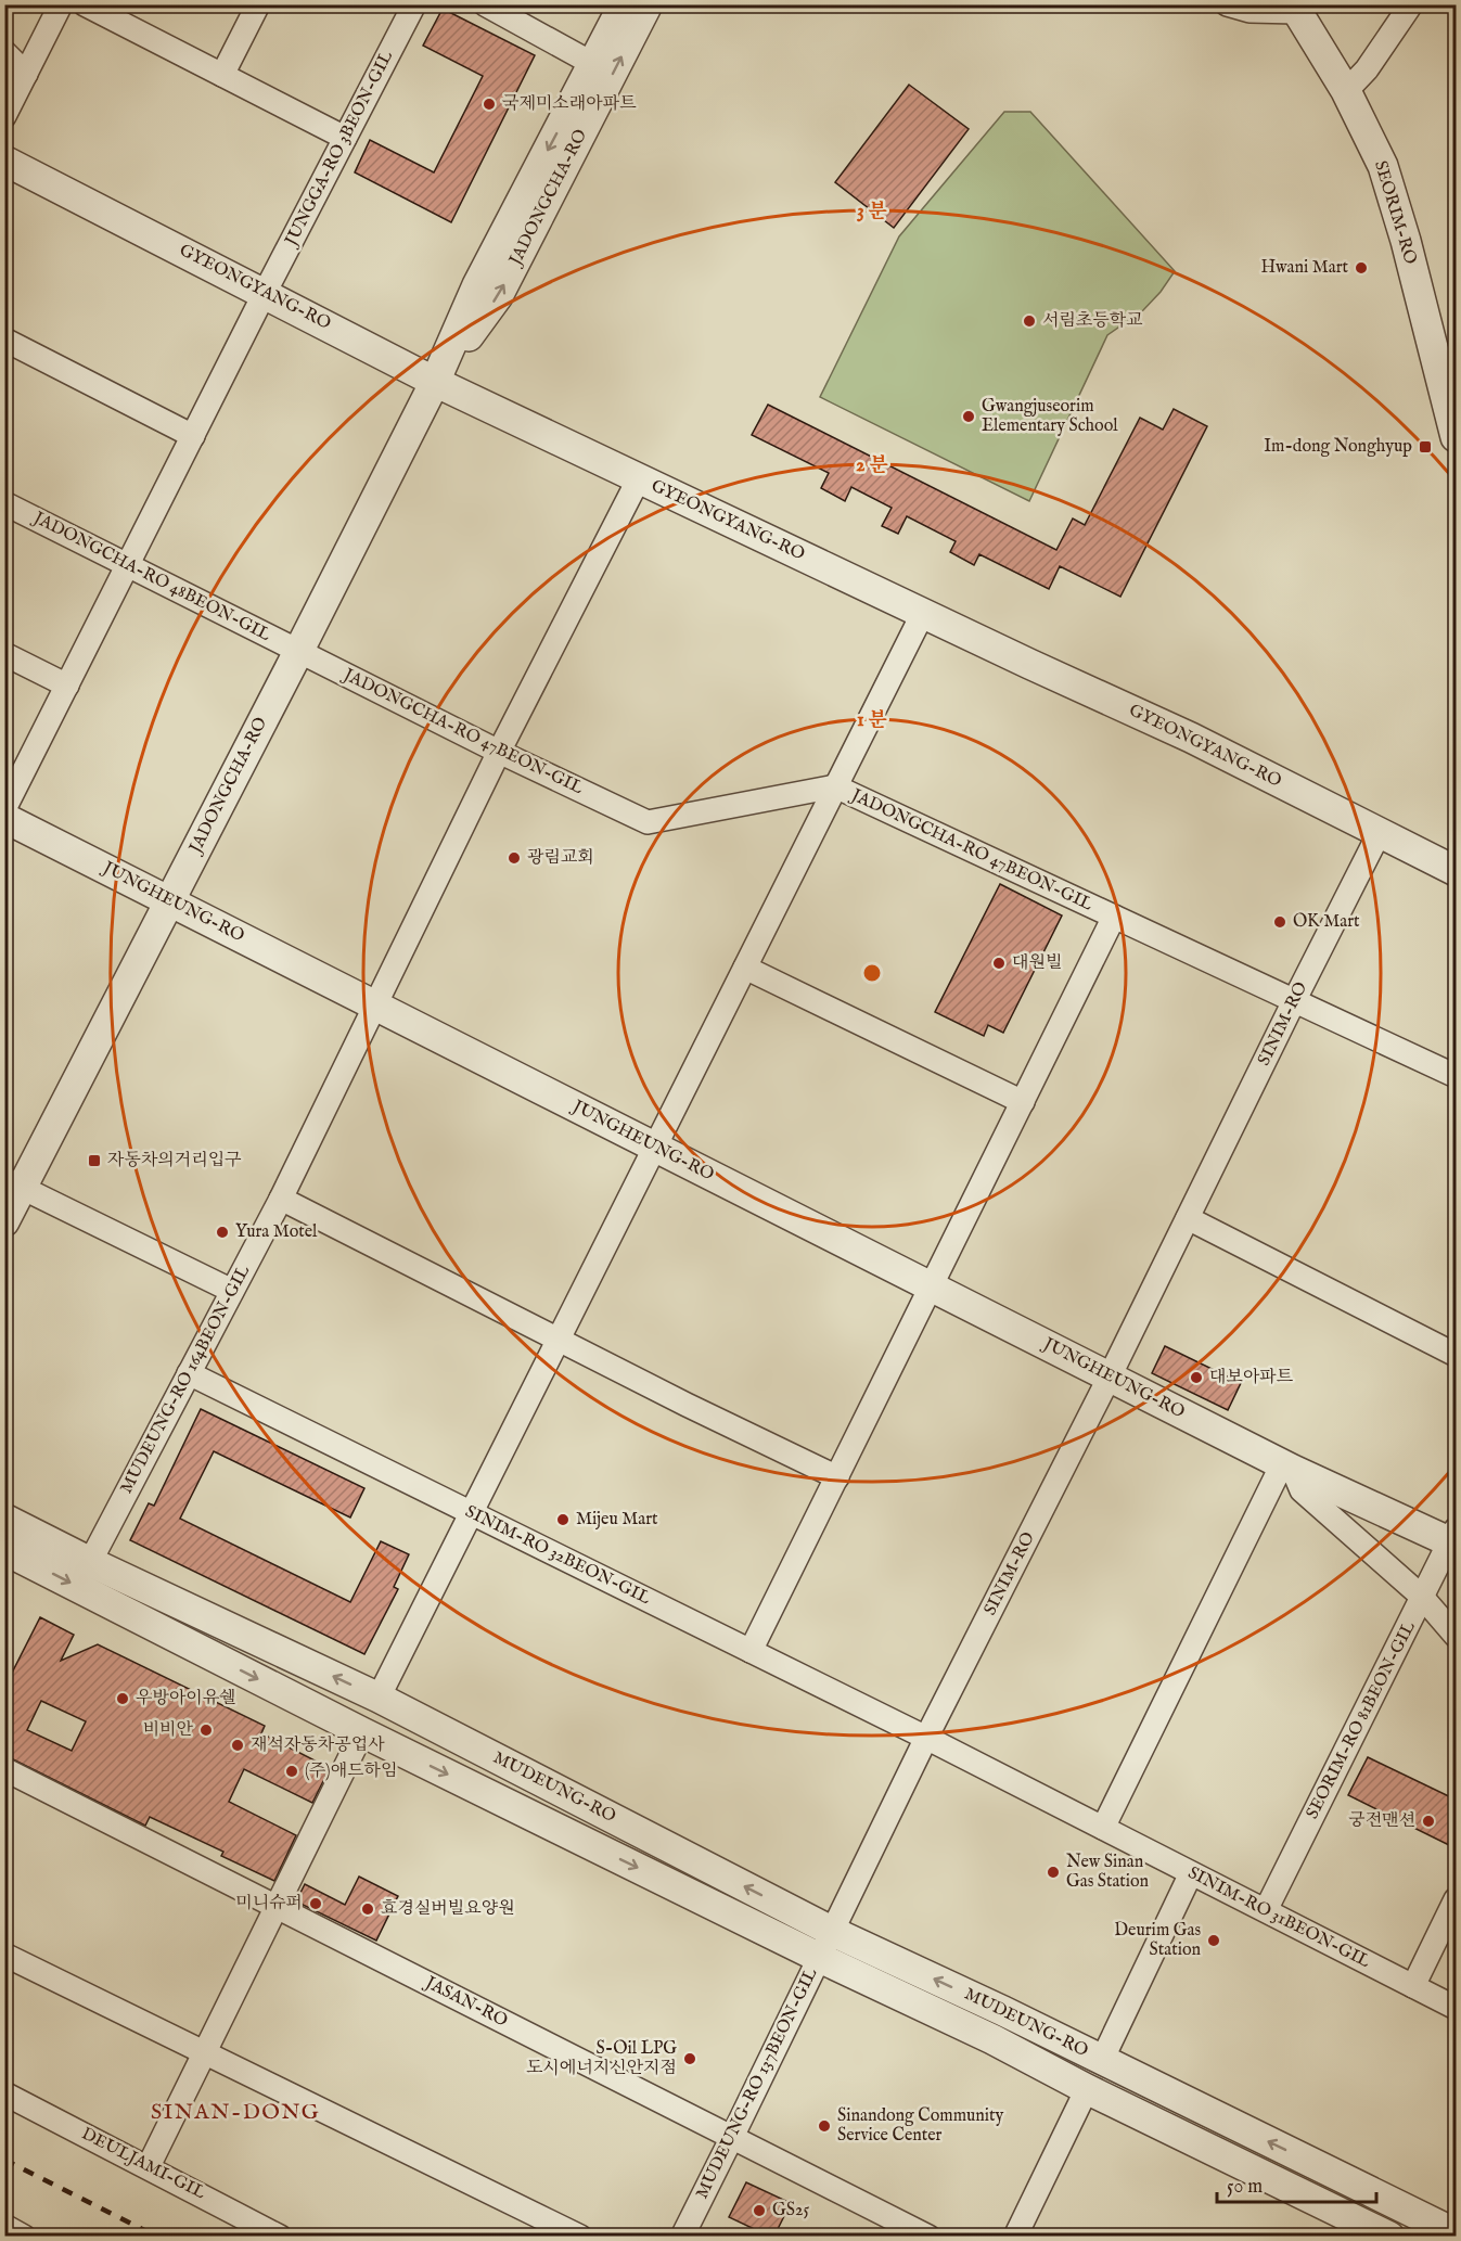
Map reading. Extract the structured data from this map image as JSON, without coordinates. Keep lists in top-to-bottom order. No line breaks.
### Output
{"streets":{"street":["JUNGGA-RO 3BEON-GIL","JADONGCHA-RO","SEORIM-RO","GYEONGYANG-RO","JADONGCHA-RO 48BEON-GIL","JADONGCHA-RO 47BEON-GIL","JUNGHEUNG-RO","SINIM-RO","MUDEUNG-RO 164BEON-GIL","SINIM-RO 32BEON-GIL","SEORIM-RO 81BEON-GIL","MUDEUNG-RO","SINIM-RO 31BEON-GIL","JASAN-RO","MUDEUNG-RO 137BEON-GIL","DEULJAMI-GIL"]},"crossings":[["JUNGGA-RO 3BEON-GIL","GYEONGYANG-RO"],["JUNGGA-RO 3BEON-GIL","JADONGCHA-RO 48BEON-GIL"],["JADONGCHA-RO","GYEONGYANG-RO"],["JADONGCHA-RO","JADONGCHA-RO 48BEON-GIL"],["JADONGCHA-RO","JADONGCHA-RO 47BEON-GIL"],["JADONGCHA-RO","JUNGHEUNG-RO"],["GYEONGYANG-RO","SINIM-RO"],["GYEONGYANG-RO","MUDEUNG-RO 164BEON-GIL"],["JADONGCHA-RO 48BEON-GIL","JADONGCHA-RO 47BEON-GIL"],["JADONGCHA-RO 47BEON-GIL","SINIM-RO"],["JADONGCHA-RO 47BEON-GIL","MUDEUNG-RO 164BEON-GIL"],["JUNGHEUNG-RO","SINIM-RO"],["JUNGHEUNG-RO","MUDEUNG-RO 164BEON-GIL"],["JUNGHEUNG-RO","SEORIM-RO 81BEON-GIL"],["SINIM-RO","SINIM-RO 32BEON-GIL"],["SINIM-RO","MUDEUNG-RO"],["SINIM-RO","SINIM-RO 31BEON-GIL"],["SINIM-RO","MUDEUNG-RO 137BEON-GIL"],["MUDEUNG-RO 164BEON-GIL","SINIM-RO 32BEON-GIL"],["MUDEUNG-RO 164BEON-GIL","MUDEUNG-RO"],["SINIM-RO 32BEON-GIL","SINIM-RO 31BEON-GIL"],["SEORIM-RO 81BEON-GIL","SINIM-RO 31BEON-GIL"],["MUDEUNG-RO","SINIM-RO 31BEON-GIL"],["MUDEUNG-RO","MUDEUNG-RO 137BEON-GIL"],["JASAN-RO","MUDEUNG-RO 137BEON-GIL"]],"districts":["SINAN-DONG"],"places":{"other":["국제미소래아파트","Hwani Mart","서림초등학교","Gwangjuseorim Elementary School","광림교회","OK Mart","대원빌","Yura Motel","대보아파트","Mijeu Mart","우방아이유쉘","비비안","재석자동차공업사","(주)애드하임","궁전맨션","New Sinan Gas Station","미니슈퍼","효경실버빌요양원","Deurim Gas Station","S-Oil LPG 도시에너지신안지점","Sinandong Community Service Center","GS25"],"transit":["Im-dong Nonghyup","자동차의거리입구"]},"scale_bar":"50 m","rings":["3 분","2 분","1 분"]}
